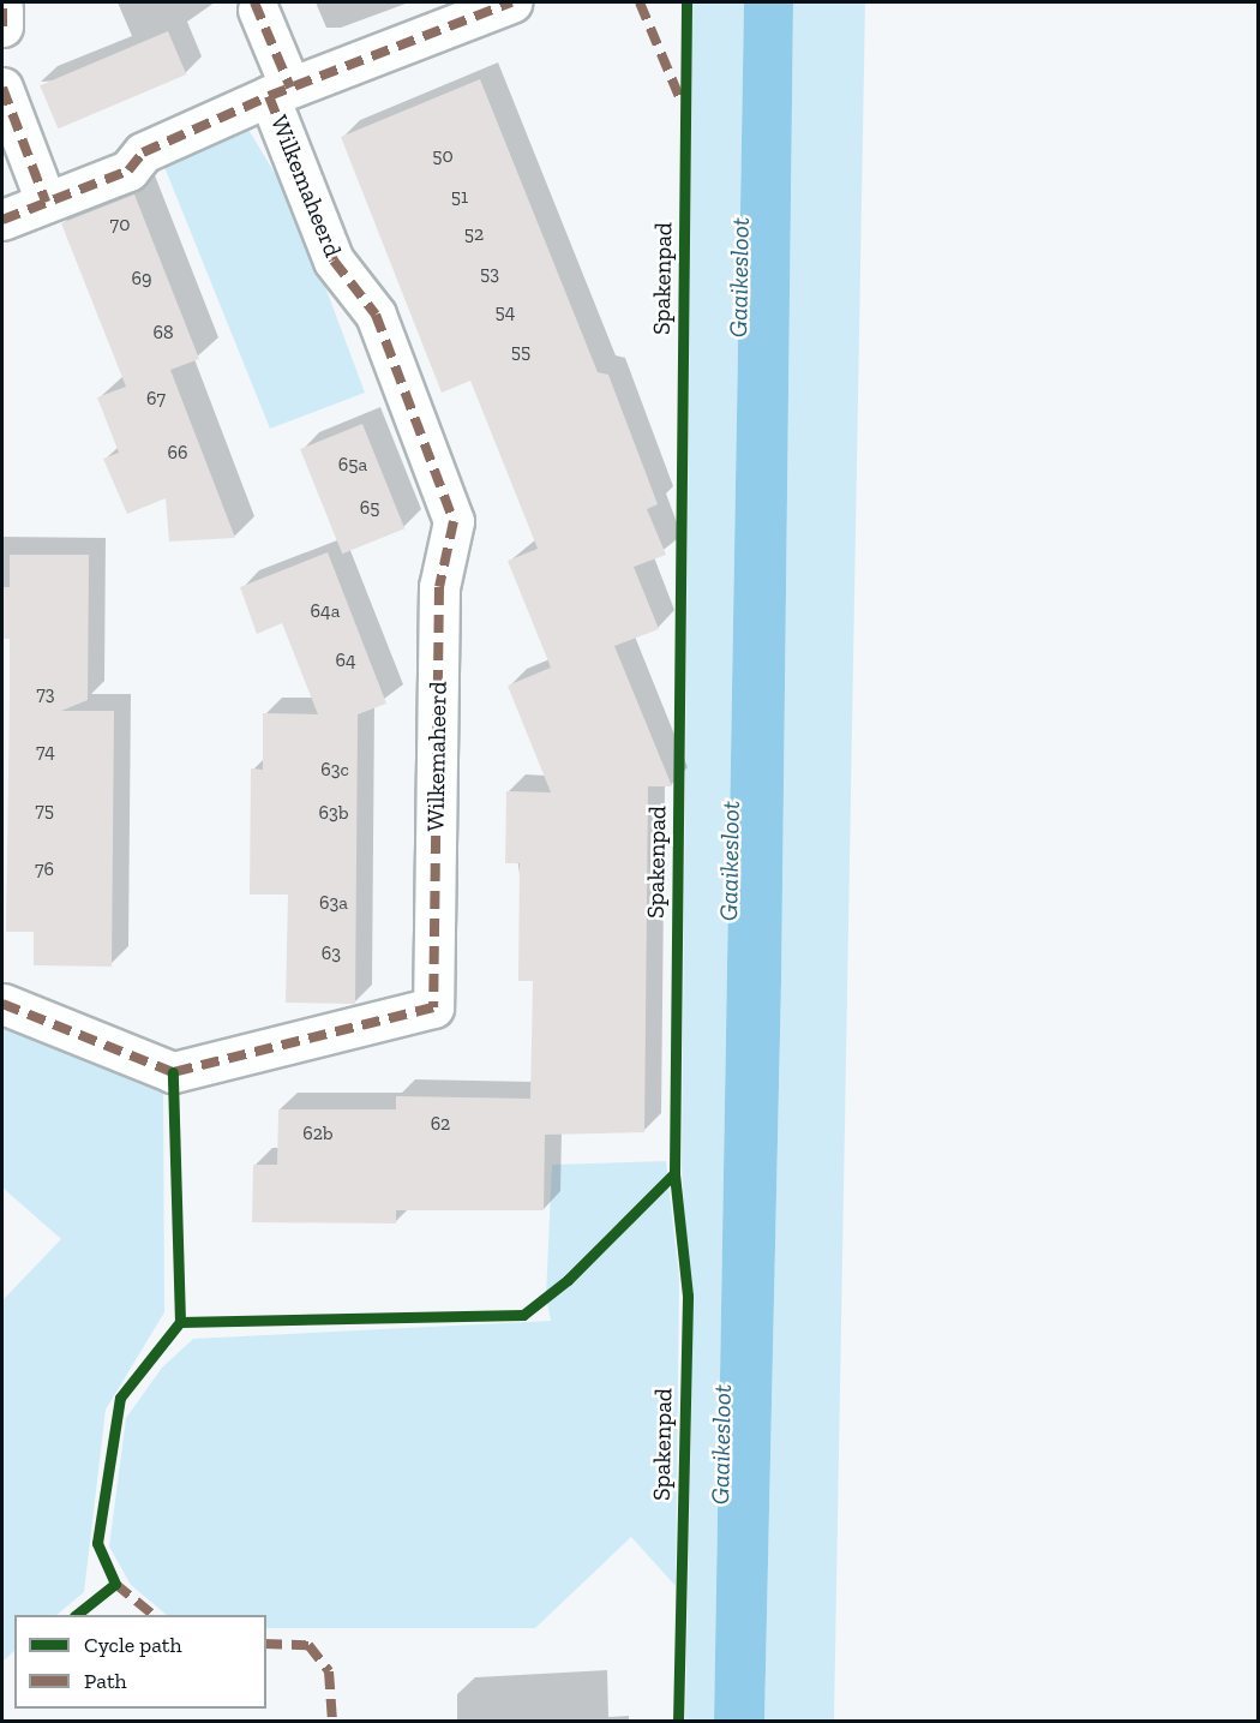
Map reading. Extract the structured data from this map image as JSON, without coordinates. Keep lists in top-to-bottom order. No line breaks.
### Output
{"streets":{"street":["Wilkemaheerd"],"cycle path":["Spakenpad"]},"water":["Gaaikesloot"],"house_numbers":["50","51","70","52","53","69","54","68","55","67","66","65a","65","64a","64","73","74","63c","75","63b","76","63a","63","62","62b"],"legend":["Cycle path","Path"]}
